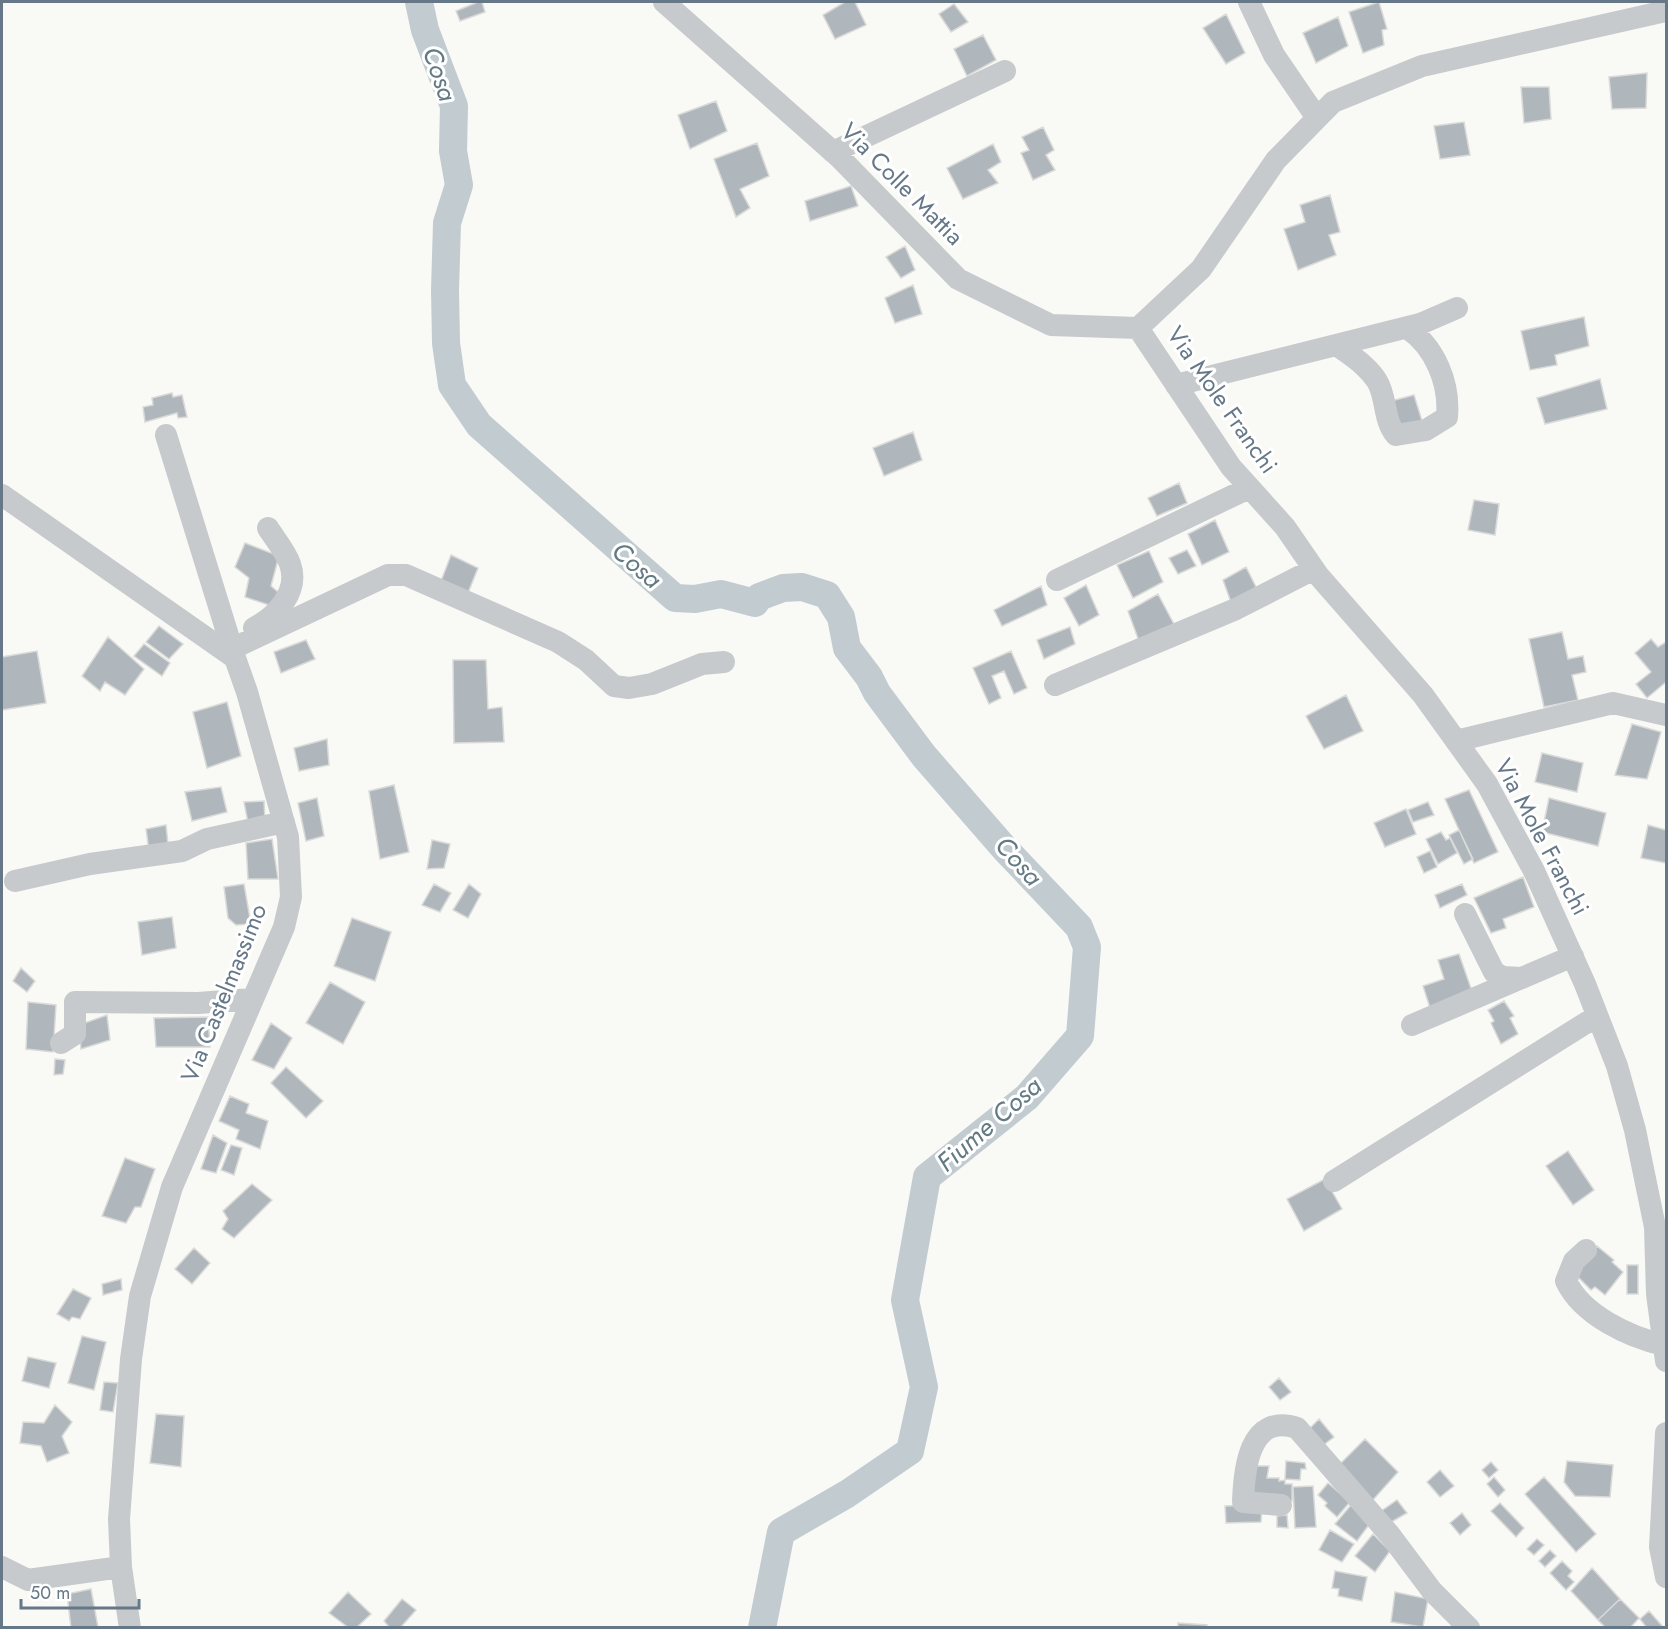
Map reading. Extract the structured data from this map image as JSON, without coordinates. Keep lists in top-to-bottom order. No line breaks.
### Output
{"streets":{"street":["Via Colle Mattia","Via Mole Franchi","Via Castelmassimo"]},"crossings":[["Via Colle Mattia","Via Mole Franchi"]],"water":["Cosa","Fiume Cosa"],"scale_bar":"50 m"}
